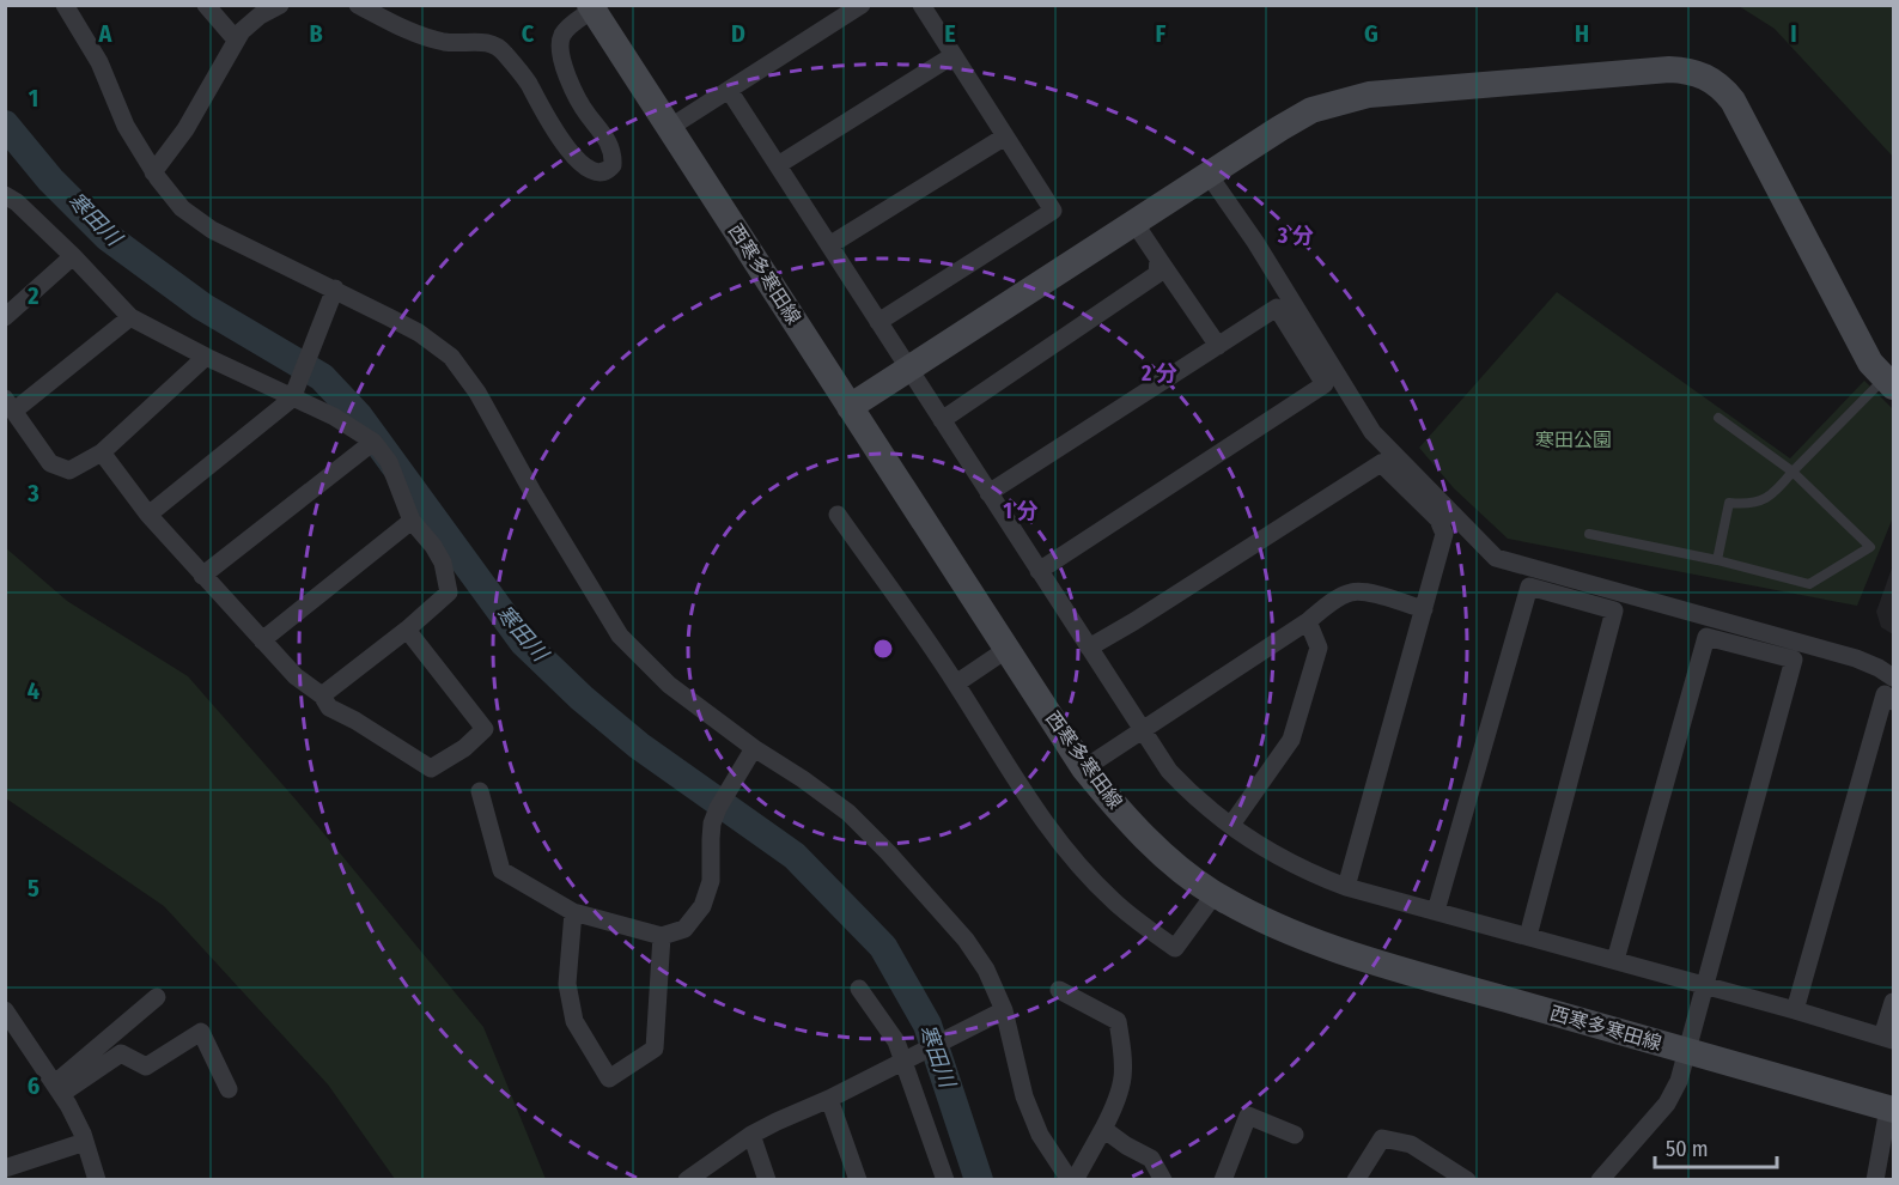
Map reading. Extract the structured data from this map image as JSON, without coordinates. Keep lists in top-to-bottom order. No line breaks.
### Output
{"streets":{"main road":["西寒多寒田線"]},"water":["寒田川"],"parks":["寒田公園"],"scale_bar":"50 m","grid":{"columns":["A","B","C","D","E","F","G","H","I"],"rows":["1","2","3","4","5","6"]},"rings":["3 分","2 分","1 分"]}
